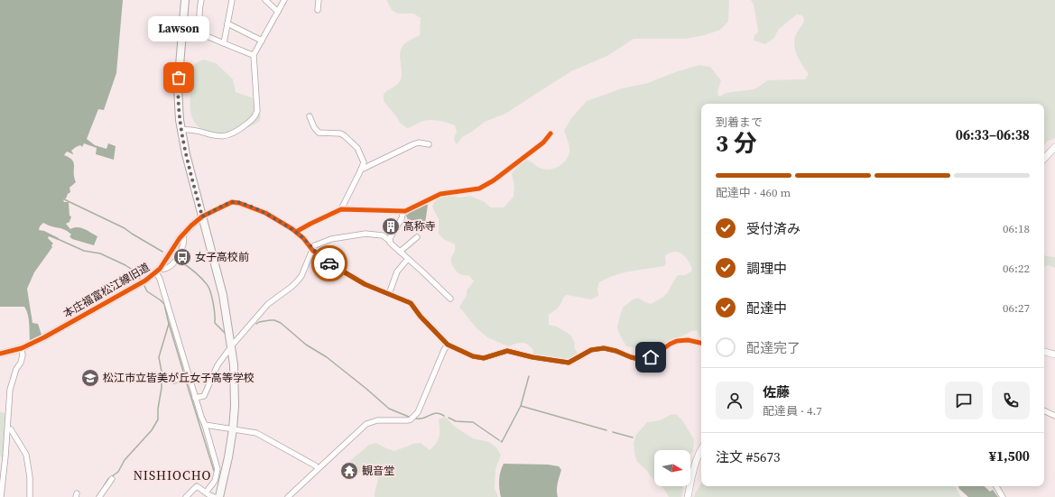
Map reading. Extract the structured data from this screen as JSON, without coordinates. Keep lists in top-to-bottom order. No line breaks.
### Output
{"streets":{"street":["本庄福富松江線旧道"]},"districts":["NISHIOCHO"],"places":{"other":["Lawson"],"building":["高称寺"],"bus stop":["女子高校前"],"school or university":["松江市立皆美が丘女子高等学校"],"temple":["観音堂"]},"north":"right","page":{"bubble":"Lawson","heading":["3 分","到着まで","06:33–06:38"],"panel":["佐藤","配達員 · 4.7","注文 #5673","¥1,500"],"bar":"配達中 · 460 m","list":[["受付済み","06:18"],["調理中","06:22"],["配達中","06:27"],"配達完了"]}}
